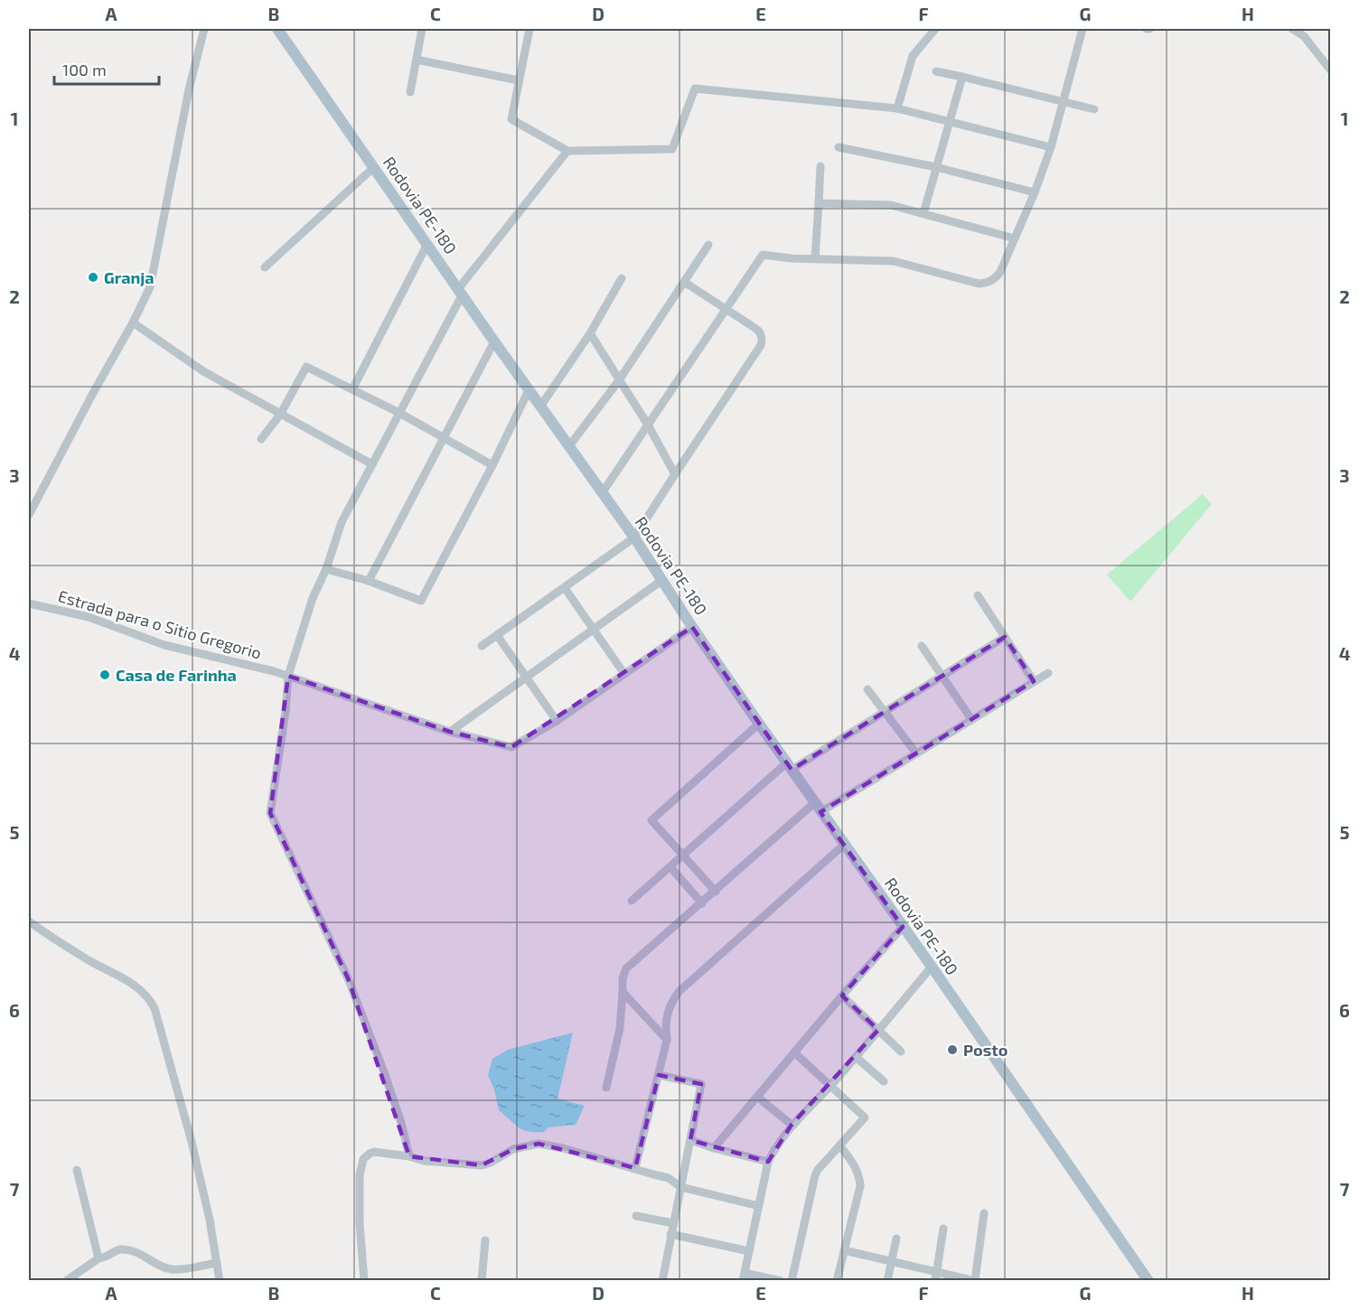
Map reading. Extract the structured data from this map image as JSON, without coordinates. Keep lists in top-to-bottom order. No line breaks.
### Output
{"streets":{"main road":["Rodovia PE-180"],"street":["Estrada para o Sitio Gregorio"]},"crossings":[["Rodovia PE-180","Estrada para o Sitio Gregorio"]],"places":["Granja","Casa de Farinha","Posto"],"scale_bar":"100 m","grid":{"columns":["A","B","C","D","E","F","G","H"],"rows":["1","2","3","4","5","6","7"]}}
